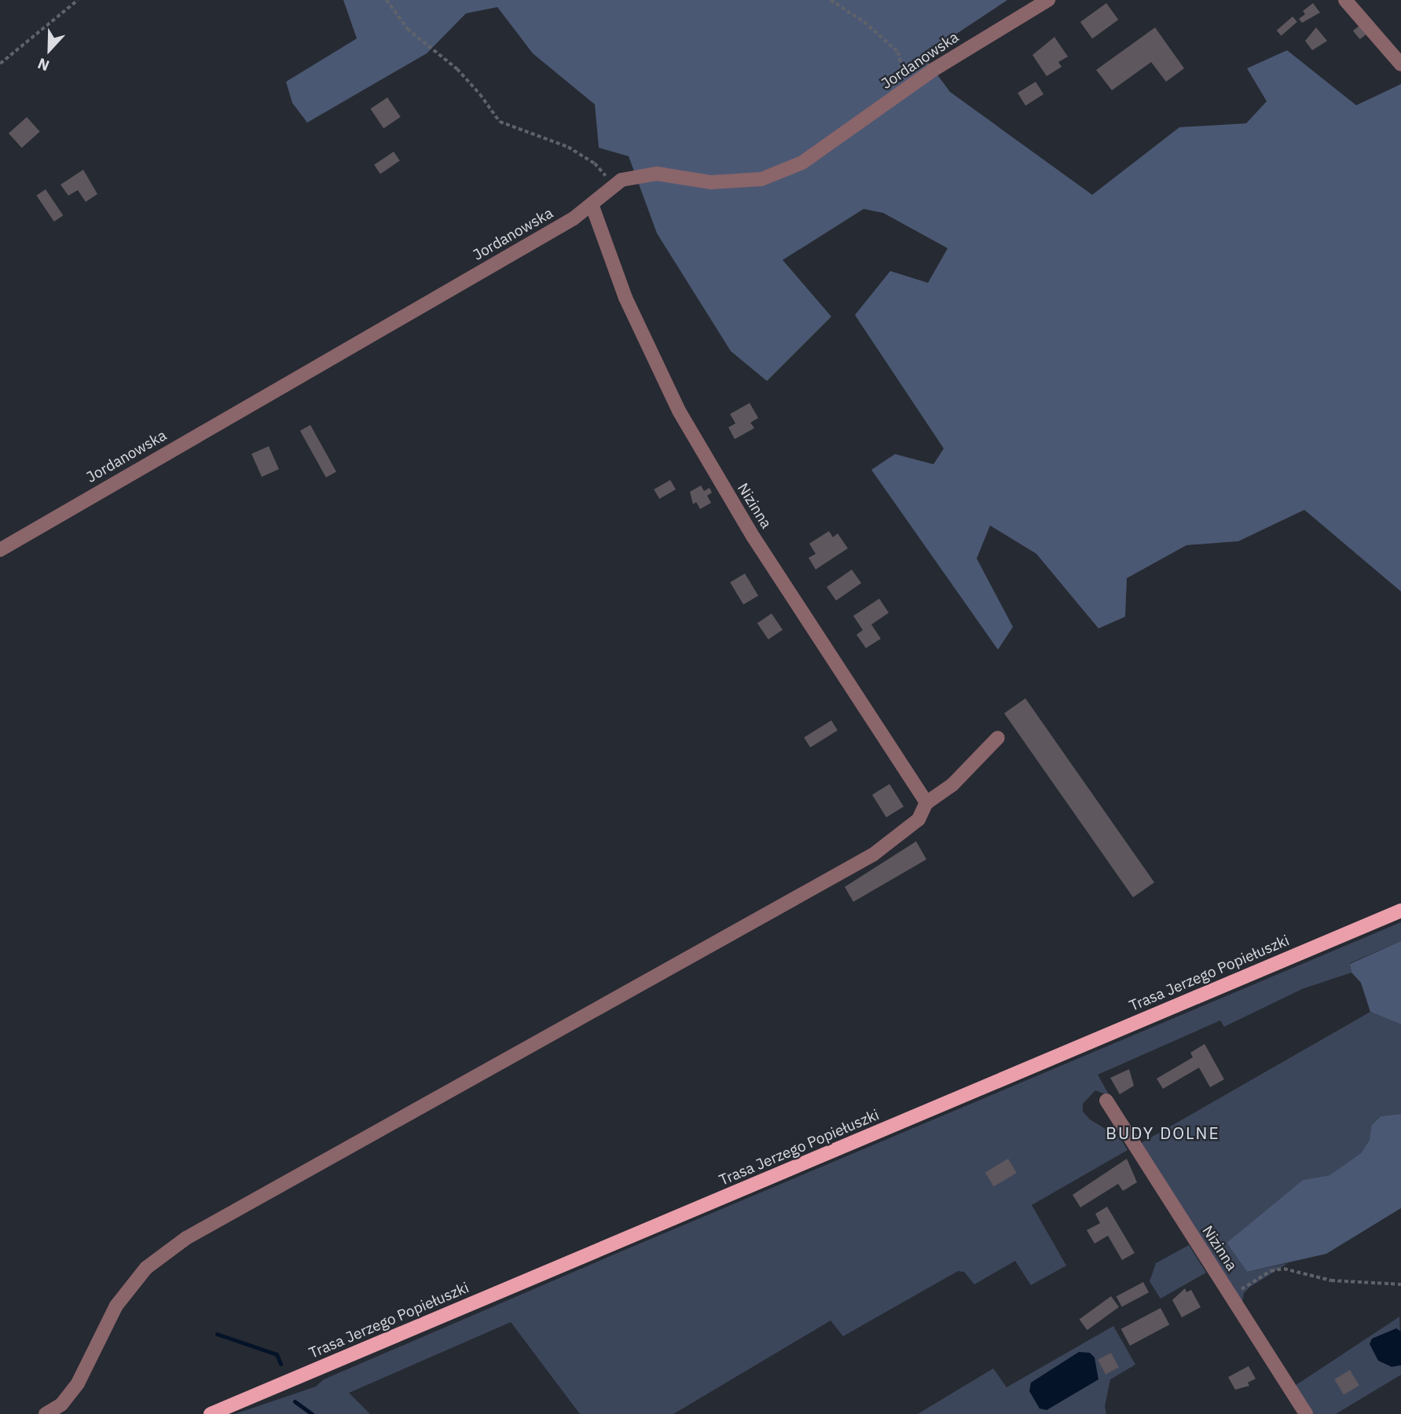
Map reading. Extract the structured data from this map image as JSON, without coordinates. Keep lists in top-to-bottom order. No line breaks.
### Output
{"streets":{"main road":["Trasa Jerzego Popiełuszki"],"street":["Jordanowska","Nizinna"]},"crossings":[["Jordanowska","Nizinna"]],"districts":["BUDY DOLNE"],"north":"bottom"}
